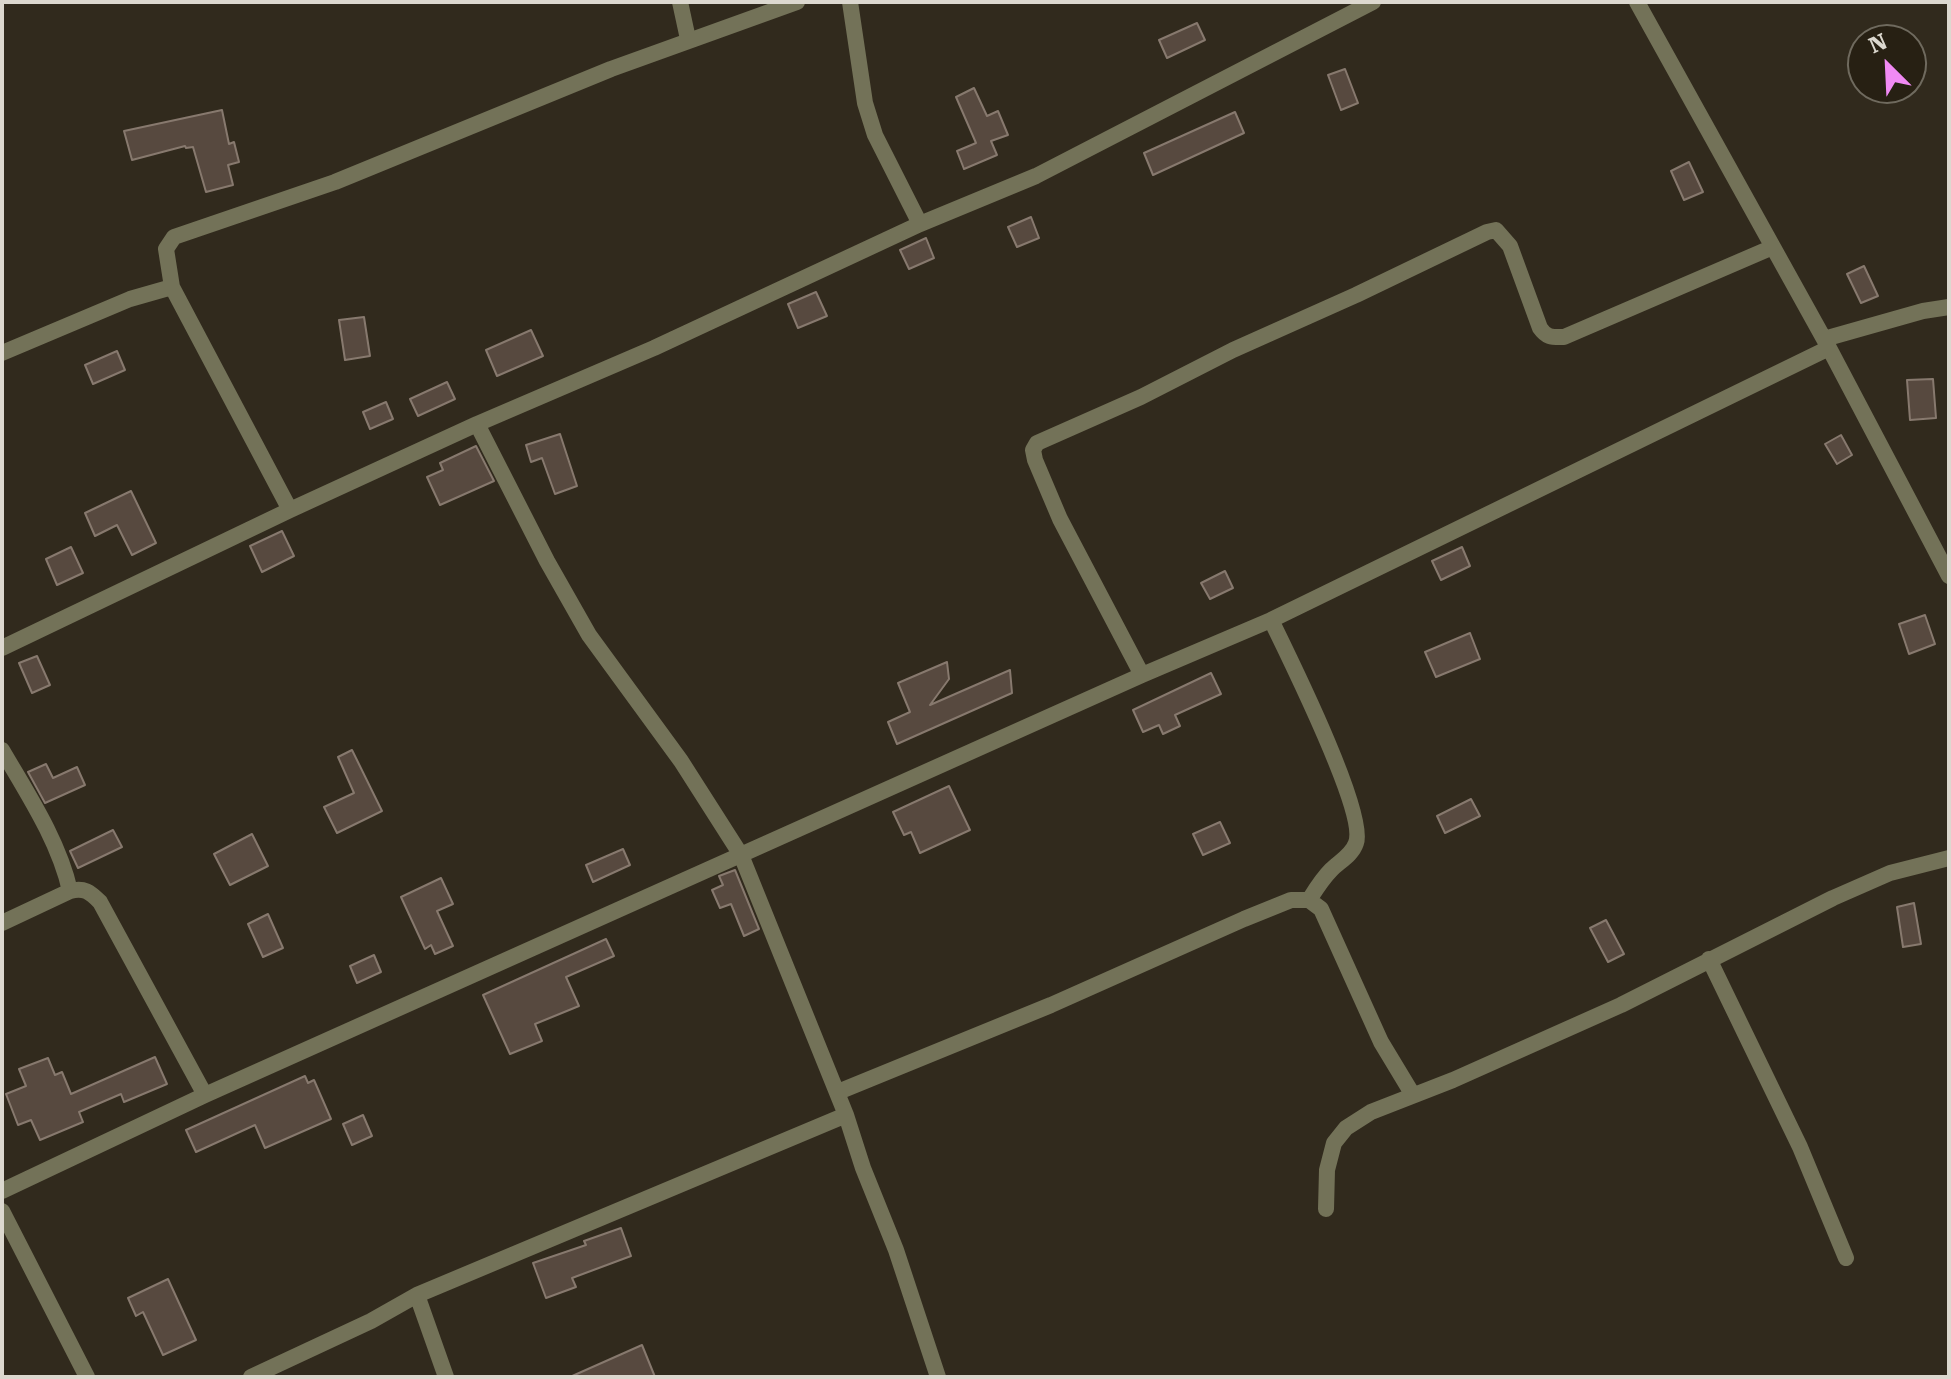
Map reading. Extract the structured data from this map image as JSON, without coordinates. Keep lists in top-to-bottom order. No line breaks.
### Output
{"north":"top left"}
